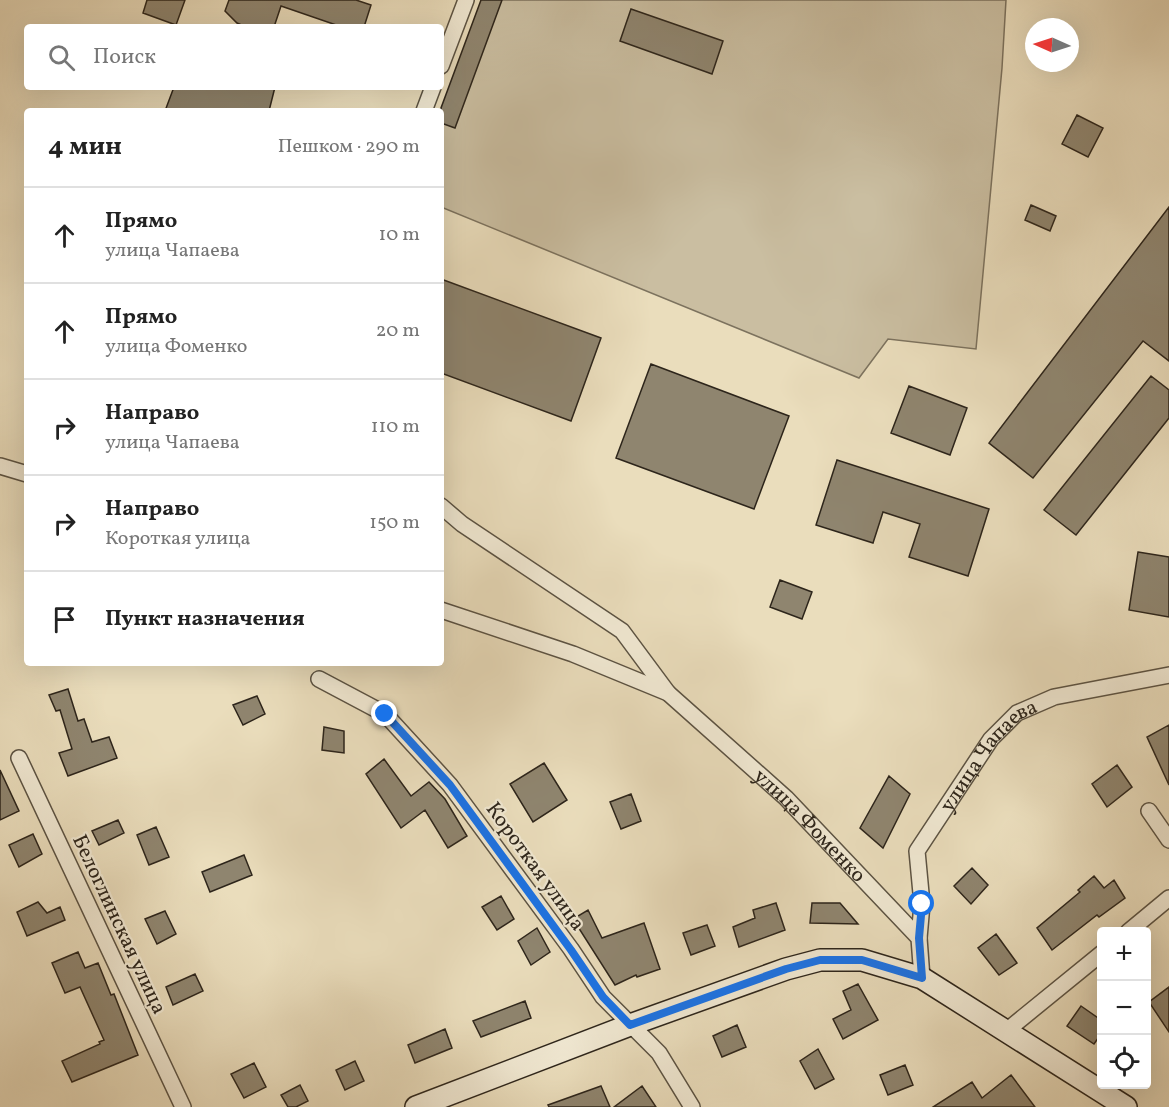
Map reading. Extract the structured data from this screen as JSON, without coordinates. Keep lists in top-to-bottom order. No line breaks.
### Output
{"streets":{"street":["улица Чапаева","улица Фоменко","Короткая улица","Белоглинская улица"]},"crossings":[["улица Чапаева","улица Фоменко"]],"north":"left","page":{"search":"Поиск","heading":["4 мин","Пешком · 290 m"],"list":[["Прямо","улица Чапаева","10 m"],["Прямо","улица Фоменко","20 m"],["Направо","улица Чапаева","110 m"],["Направо","Короткая улица","150 m"],"Пункт назначения"],"map_buttons":["+","−"]}}
